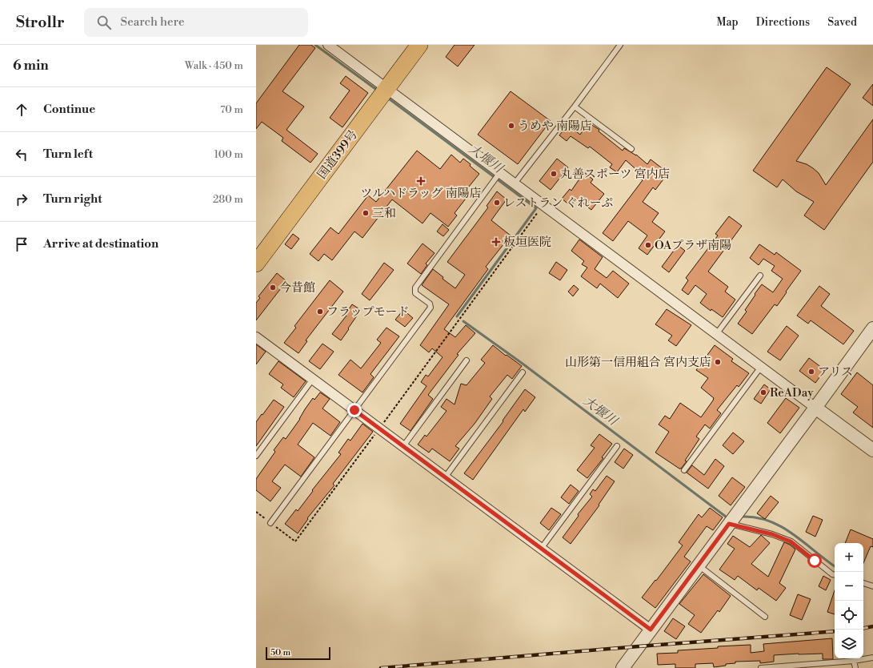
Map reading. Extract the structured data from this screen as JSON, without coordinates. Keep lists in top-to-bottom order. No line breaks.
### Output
{"streets":{"highway":["国道399号"]},"water":["大堰川"],"places":{"other":["うめや 南陽店","丸善スポーツ 宮内店","レストラン ぐれーぷ","三和","OAプラザ南陽","今昔館","フラップモード","山形第一信用組合 宮内支店","アリス","ReADay"],"health":["ツルハドラッグ 南陽店","板垣医院"]},"scale_bar":"50 m","page":{"header":"Strollr","search":"Search here","nav":["Map","Directions","Saved"],"heading":["6 min","Walk · 450 m"],"list":[["Continue","70 m"],["Turn left","100 m"],["Turn right","280 m"],"Arrive at destination"],"map_buttons":["+","−"],"scale":"50 m"}}
